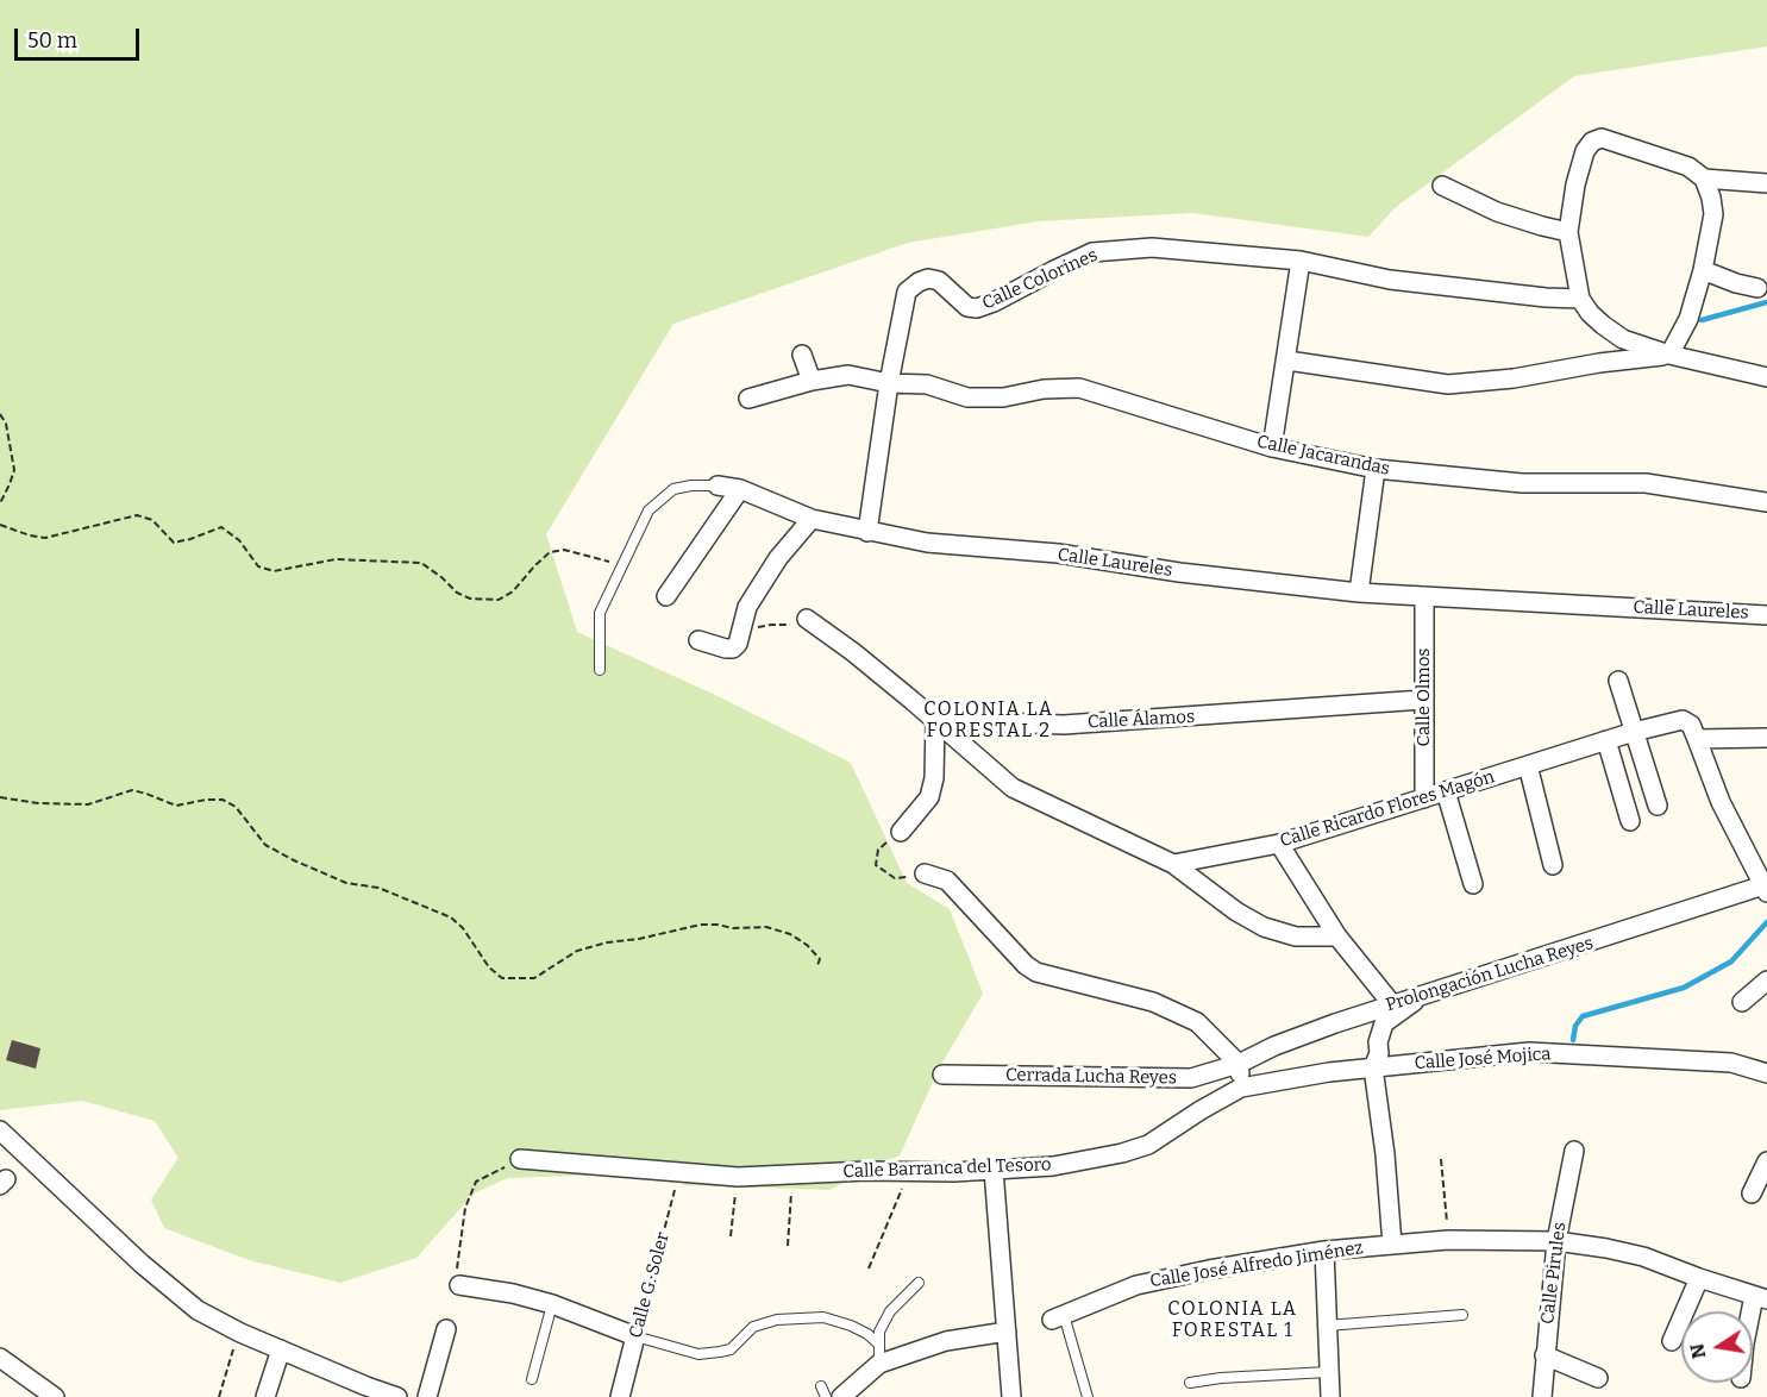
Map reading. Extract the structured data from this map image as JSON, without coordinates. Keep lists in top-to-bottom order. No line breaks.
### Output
{"streets":{"street":["Calle Colorines","Calle Jacarandas","Calle Laureles","Calle Olmos","Calle Álamos","Calle Ricardo Flores Magón","Prolongación Lucha Reyes","Calle José Mojica","Cerrada Lucha Reyes","Calle Barranca del Tesoro","Calle José Alfredo Jiménez","Calle Pirules","Calle G. Soler"]},"crossings":[["Calle Colorines","Calle Jacarandas"],["Calle Colorines","Calle Laureles"],["Calle Laureles","Calle Olmos"],["Calle Olmos","Calle Álamos"],["Calle Olmos","Calle Ricardo Flores Magón"],["Prolongación Lucha Reyes","Cerrada Lucha Reyes"],["Calle José Mojica","Calle Barranca del Tesoro"],["Calle Barranca del Tesoro","Calle G. Soler"],["Calle José Alfredo Jiménez","Calle Pirules"]],"districts":["COLONIA LA FORESTAL 2","COLONIA LA FORESTAL 1"],"scale_bar":"50 m","north":"left"}
